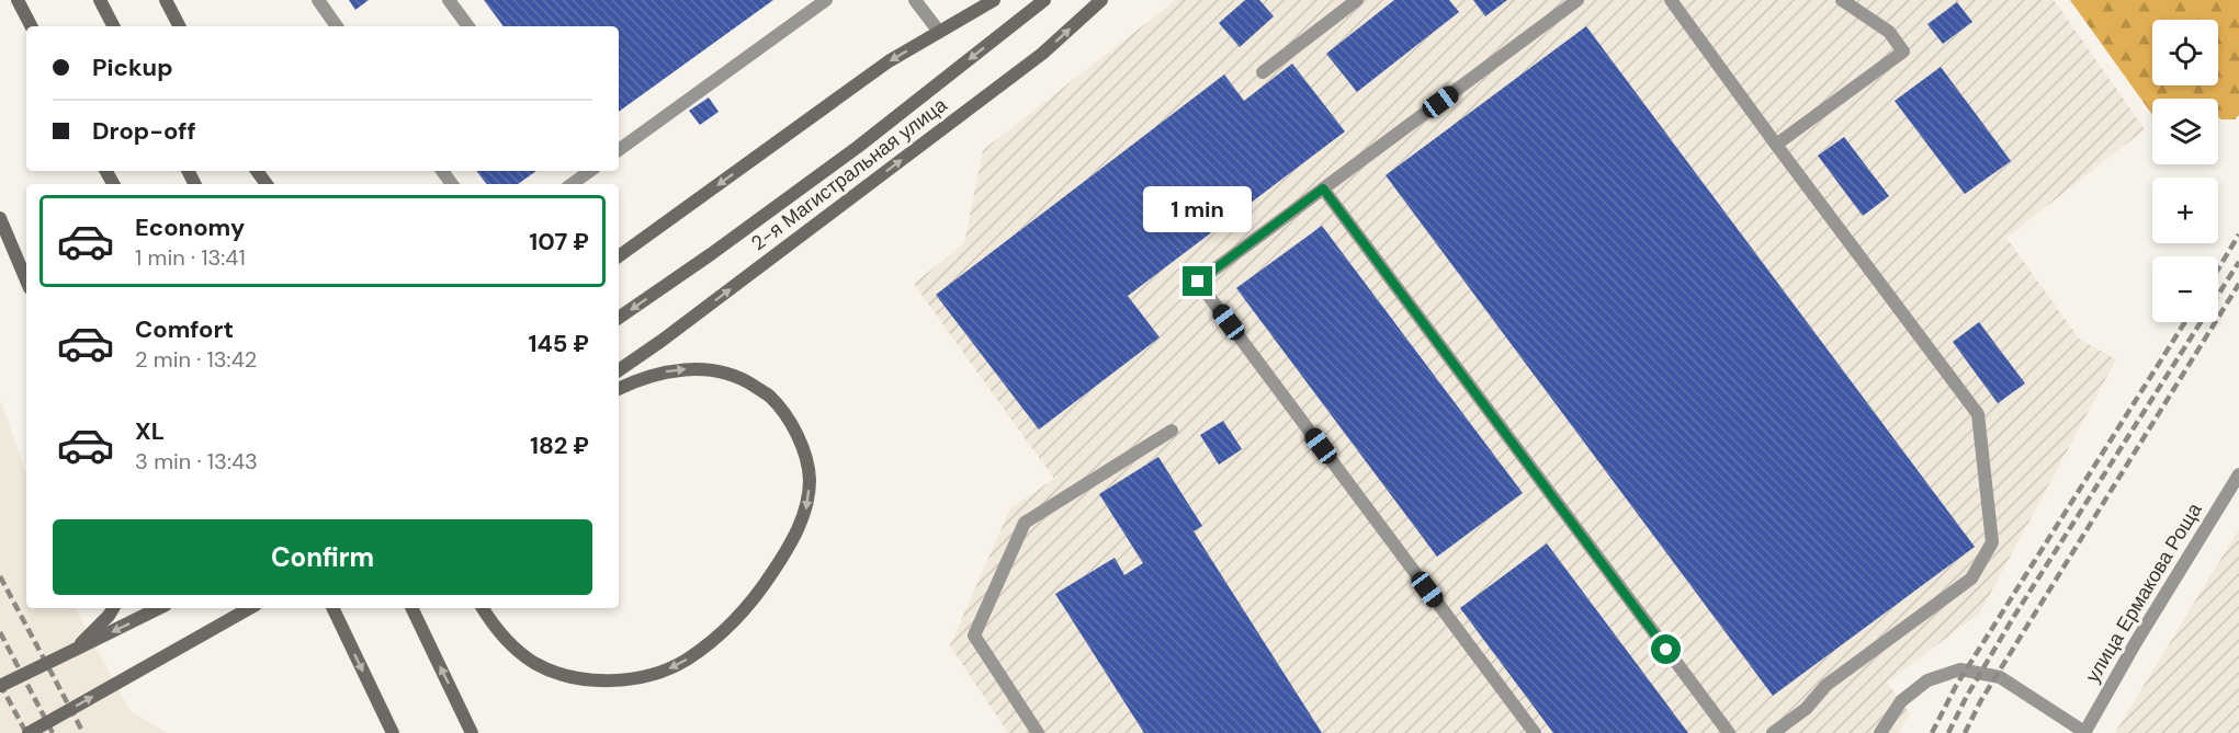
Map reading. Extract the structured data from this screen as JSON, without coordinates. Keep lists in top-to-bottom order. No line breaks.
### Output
{"streets":{"street":["2-я Магистральная улица","улица Ермакова Роща"]},"page":{"map_buttons":["+","−"],"banner":["Pickup","Drop-off"],"bubble":"1 min","list":[{"name":"Economy","note":"1 min · 13:41","value":"107 ₽"},{"name":"Comfort","note":"2 min · 13:42","value":"145 ₽"},{"name":"XL","note":"3 min · 13:43","value":"182 ₽"}],"buttons":"Confirm"}}
